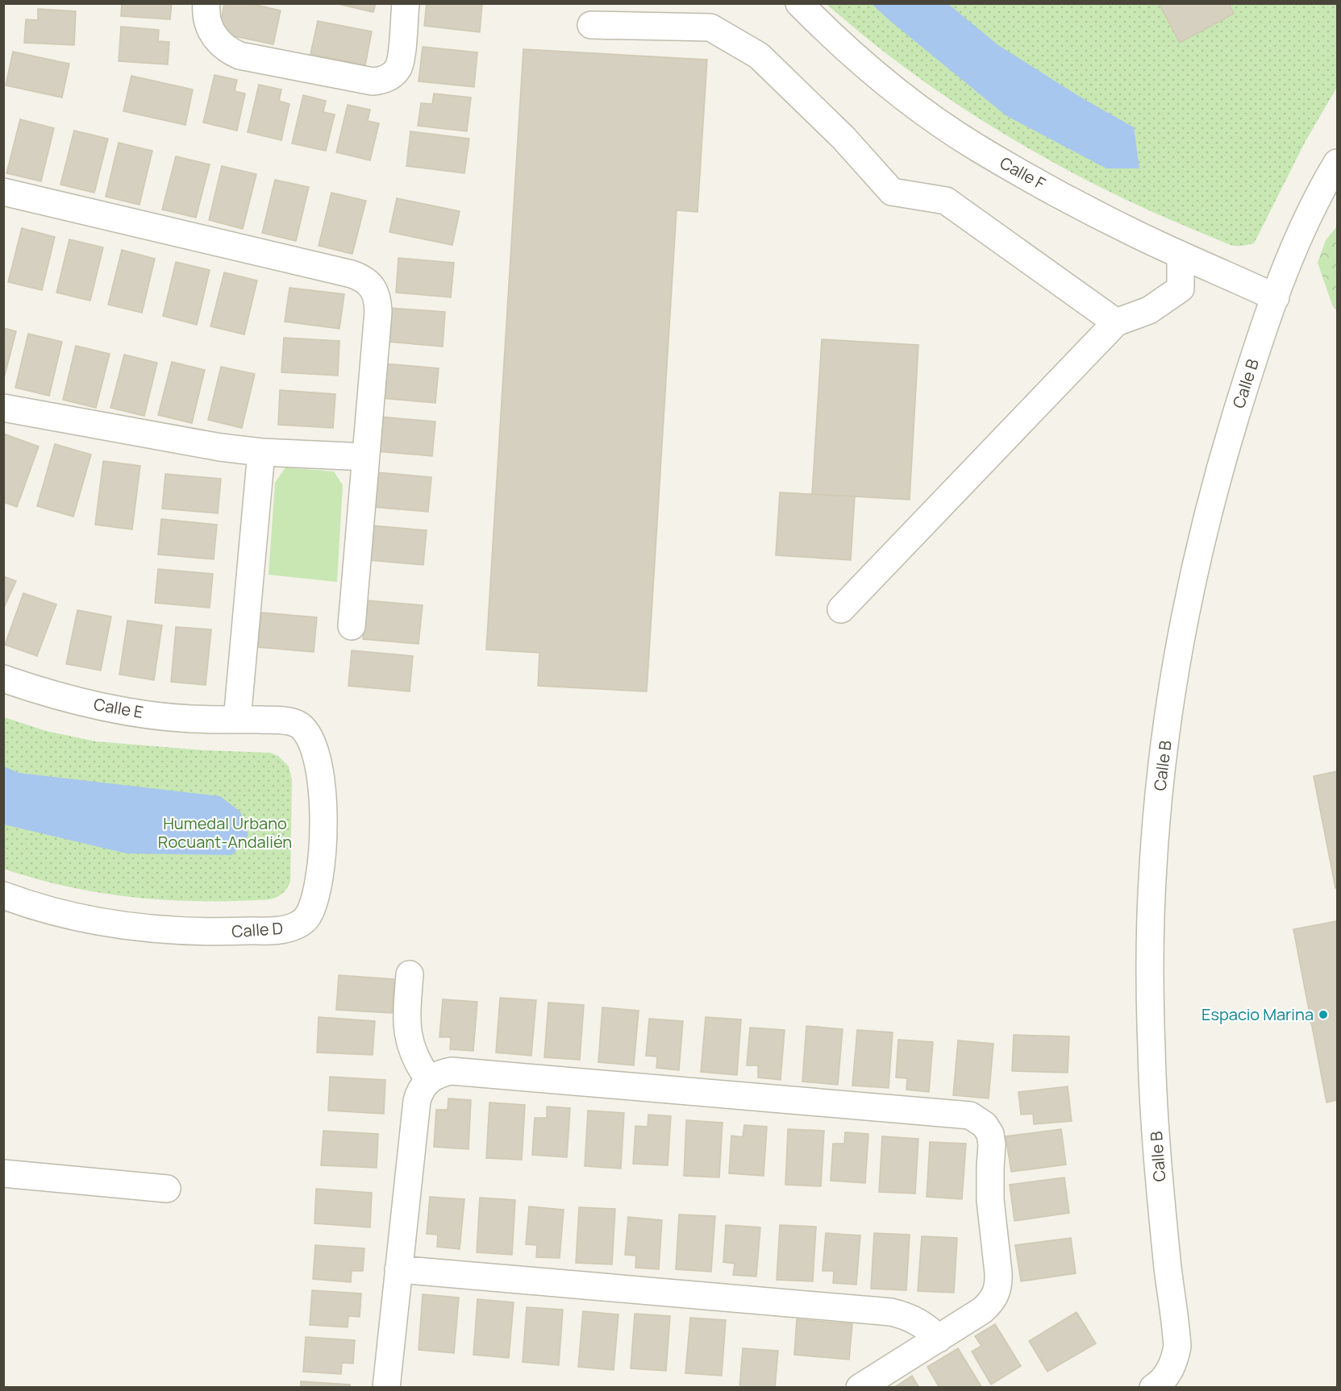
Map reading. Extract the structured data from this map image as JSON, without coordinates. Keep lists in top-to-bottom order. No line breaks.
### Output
{"streets":{"street":["Calle F","Calle B","Calle E","Calle D"]},"crossings":[["Calle F","Calle B"],["Calle E","Calle D"]],"parks":["Humedal Urbano Rocuant-Andalién"],"places":["Espacio Marina"]}
